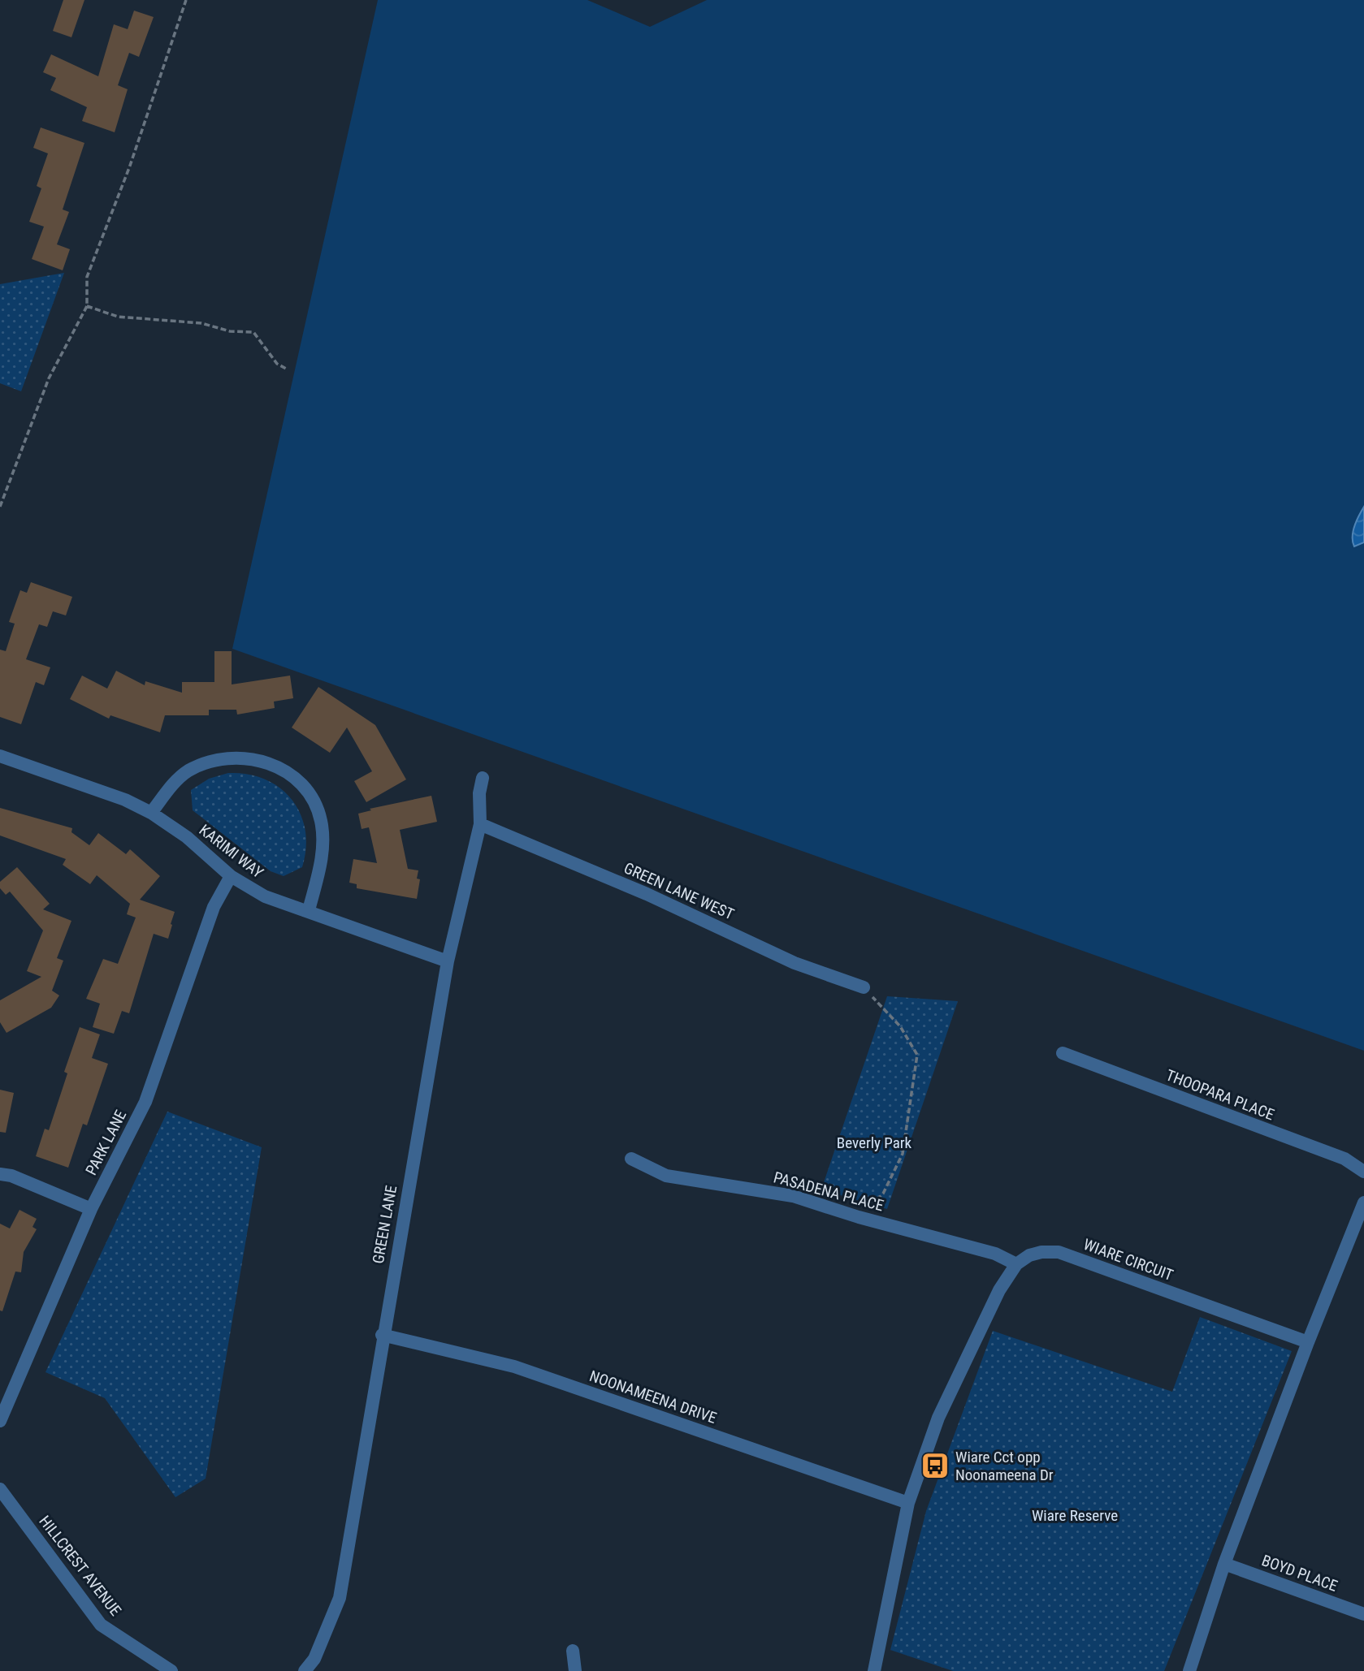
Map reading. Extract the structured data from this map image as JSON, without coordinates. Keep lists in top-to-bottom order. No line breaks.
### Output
{"streets":{"street":["KARIMI WAY","GREEN LANE WEST","THOOPARA PLACE","PARK LANE","PASADENA PLACE","GREEN LANE","WIARE CIRCUIT","NOONAMEENA DRIVE","HILLCREST AVENUE","BOYD PLACE"]},"crossings":[["KARIMI WAY","PARK LANE"],["KARIMI WAY","GREEN LANE"],["GREEN LANE WEST","GREEN LANE"],["PASADENA PLACE","WIARE CIRCUIT"],["GREEN LANE","NOONAMEENA DRIVE"]],"parks":["Beverly Park","Wiare Reserve"],"places":{"bus stop":["Wiare Cct opp Noonameena Dr"]}}
